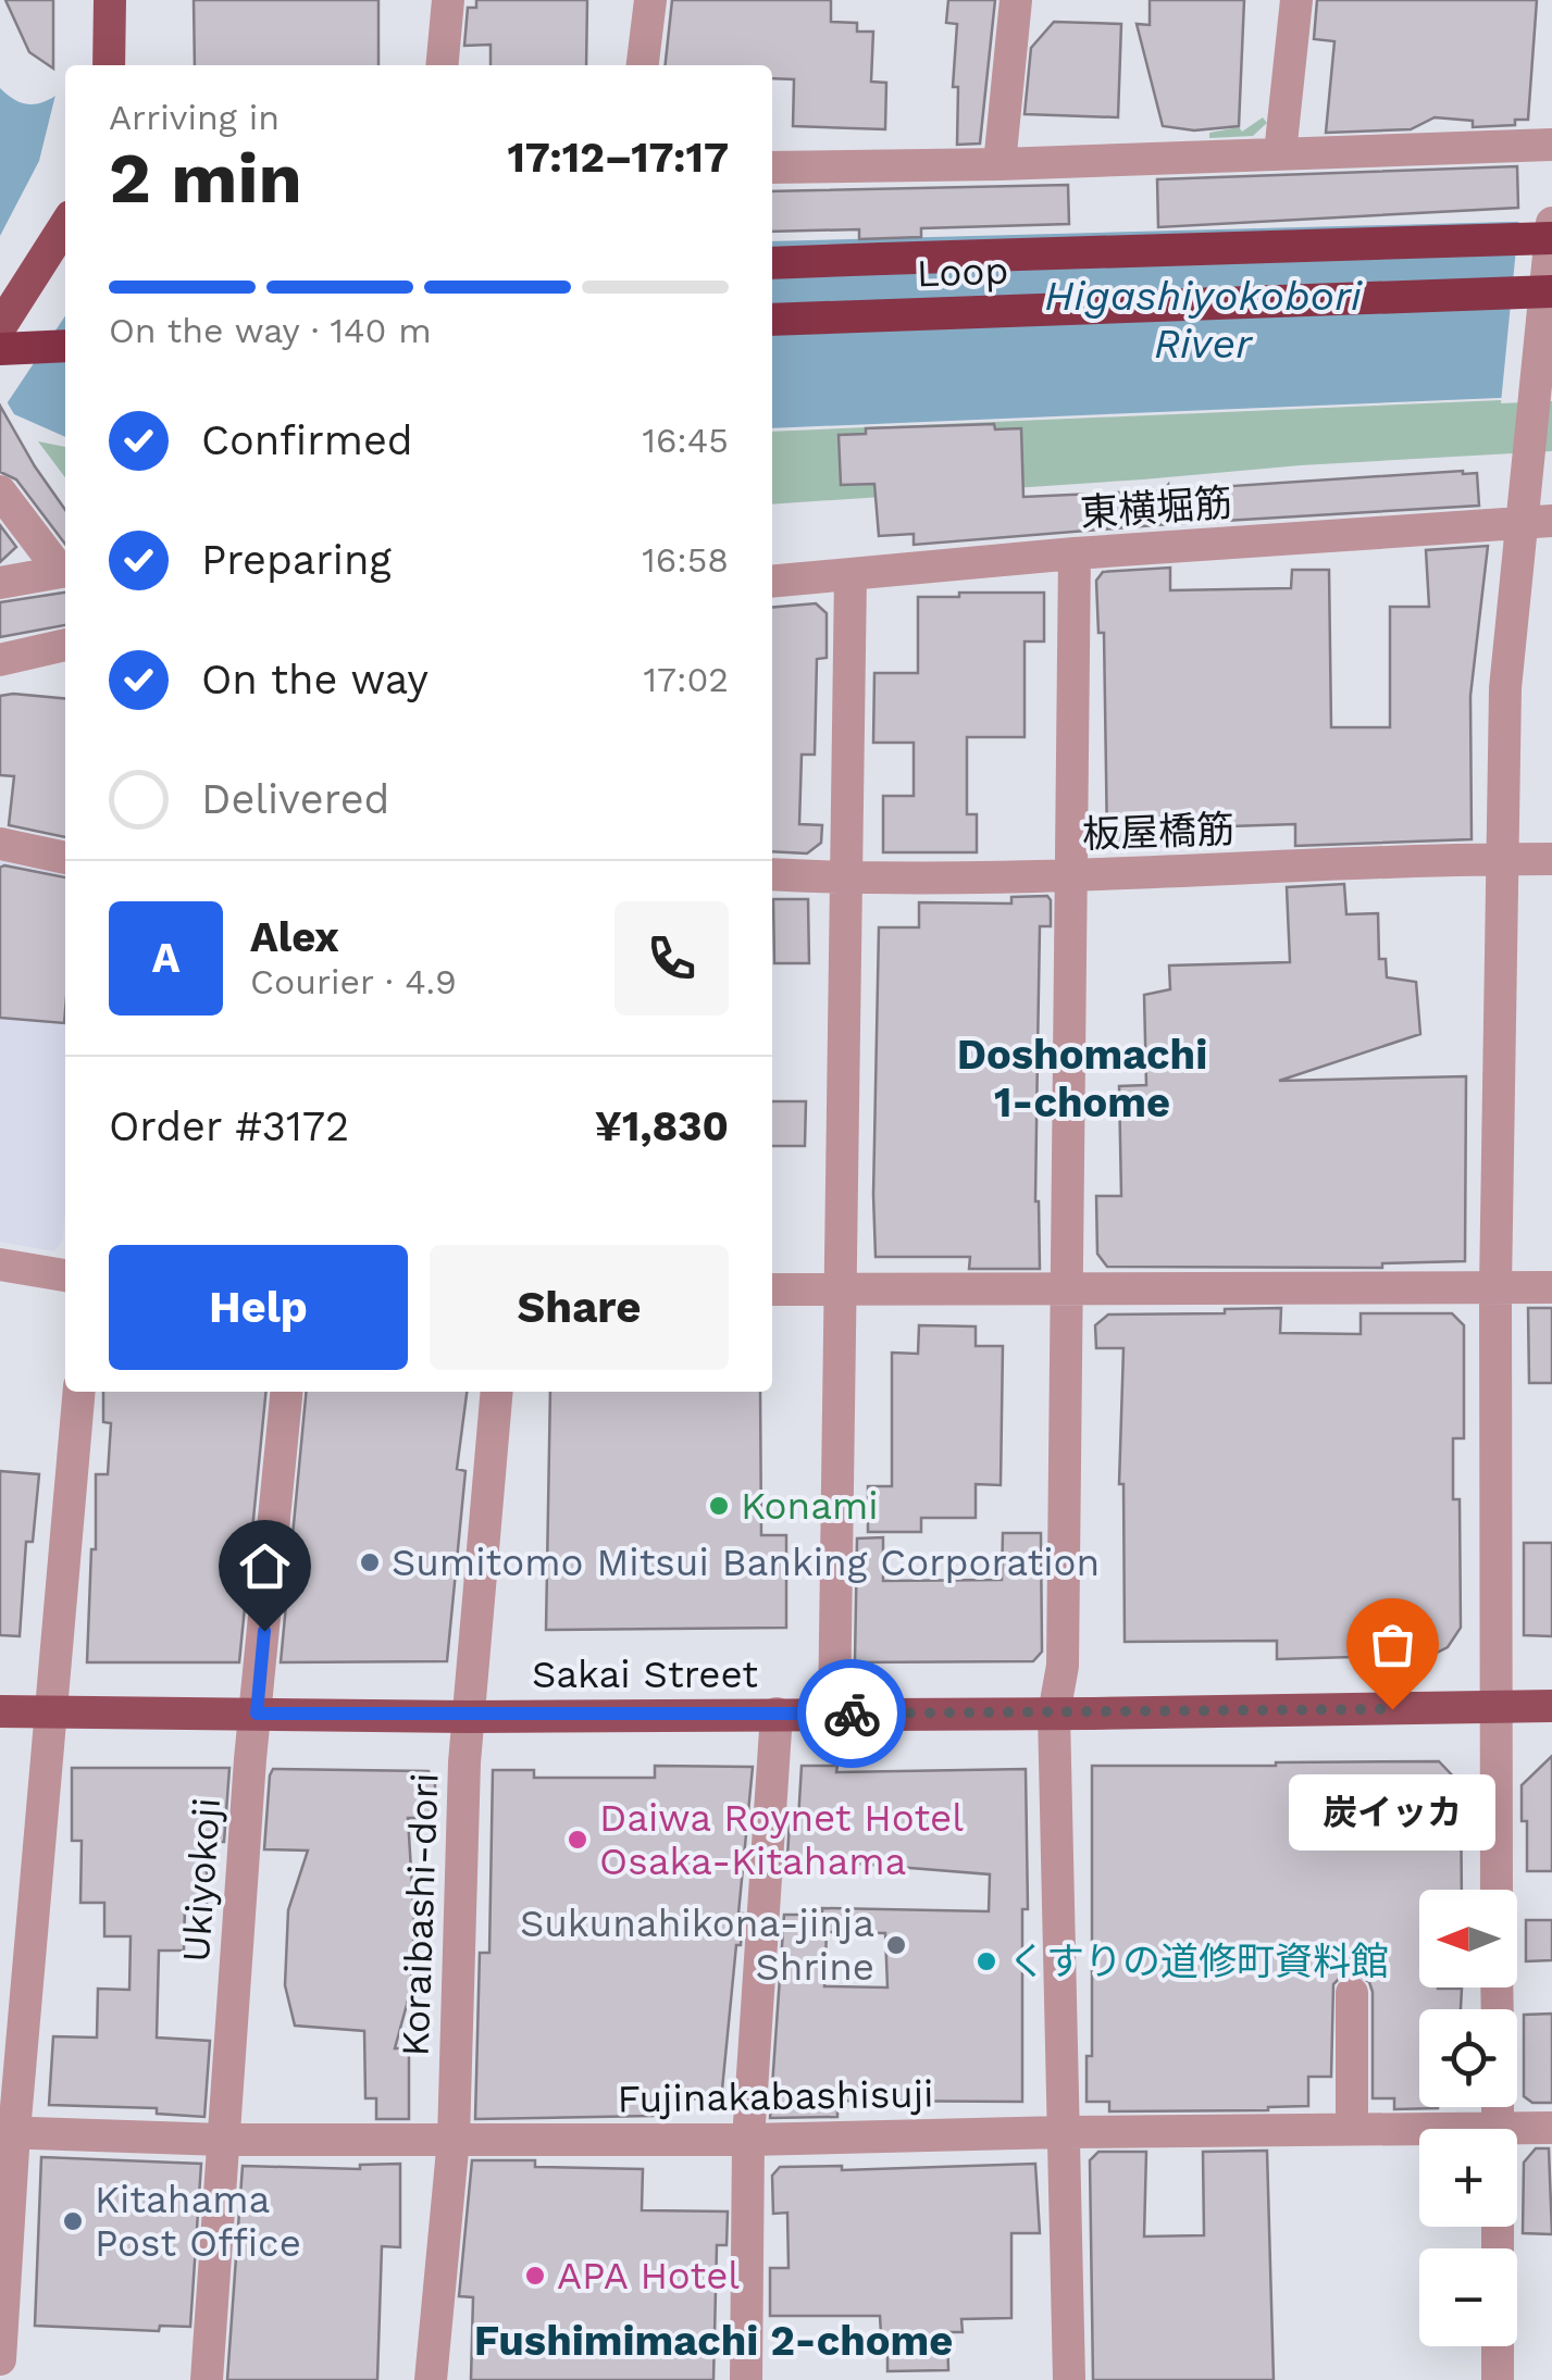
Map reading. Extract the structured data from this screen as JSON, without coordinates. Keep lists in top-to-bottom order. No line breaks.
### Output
{"streets":{"highway":["Loop"],"main road":["Sakai Street"],"street":["東横堀筋","板屋橋筋","Ukiyokoji","Koraibashi-dori","Fujinakabashisuji"]},"crossings":[["Sakai Street","Ukiyokoji"],["Sakai Street","Koraibashi-dori"],["Ukiyokoji","Fujinakabashisuji"],["Koraibashi-dori","Fujinakabashisuji"]],"districts":["Doshomachi 1-chome","Fushimimachi 2-chome"],"water":["Higashiyokobori River"],"places":["Konami","Sumitomo Mitsui Banking Corporation","炭イッカ","Daiwa Roynet Hotel Osaka-Kitahama","Sukunahikona-jinja Shrine","くすりの道修町資料館","Kitahama Post Office","APA Hotel"],"north":"left","page":{"heading":["2 min","Arriving in","17:12–17:17"],"panel":["Alex","Courier · 4.9","Order #3172","¥1,830"],"bar":"On the way · 140 m","list":[["Confirmed","16:45"],["Preparing","16:58"],["On the way","17:02"],"Delivered"],"round":"A","buttons":["Help","Share"],"bubble":"炭イッカ","map_buttons":["+","−"]}}
